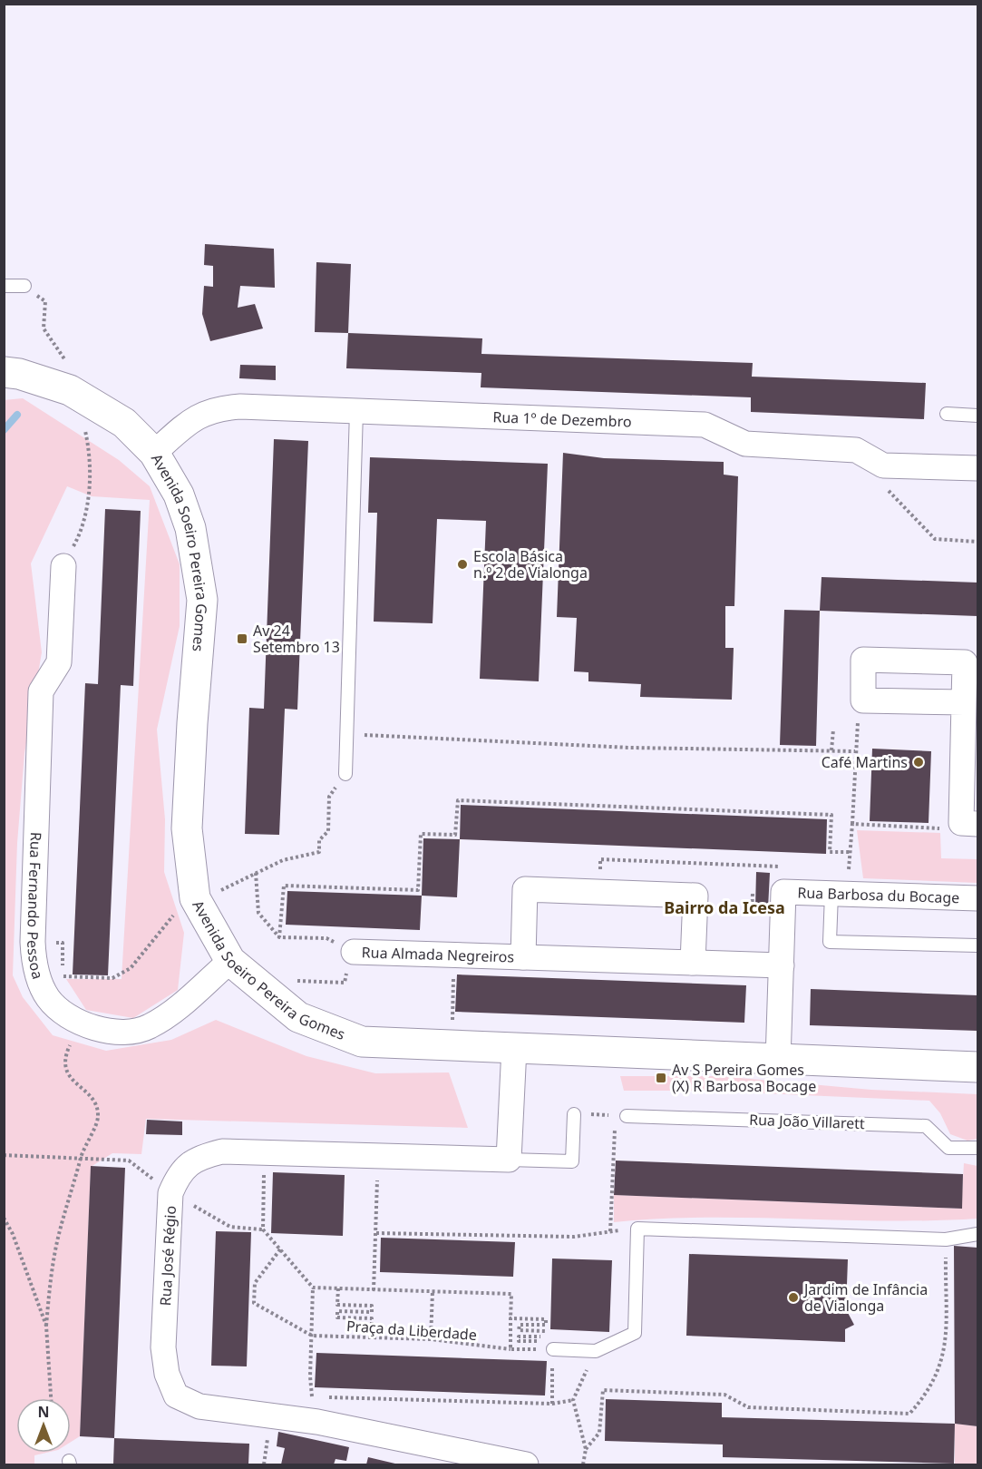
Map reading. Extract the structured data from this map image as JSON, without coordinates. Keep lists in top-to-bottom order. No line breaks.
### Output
{"streets":{"street":["Rua 1º de Dezembro","Avenida Soeiro Pereira Gomes","Rua Barbosa du Bocage","Rua Fernando Pessoa","Rua Almada Negreiros","Rua José Régio"],"lane":["Rua João Villarett"],"path":["Praça da Liberdade"]},"crossings":[["Rua 1º de Dezembro","Avenida Soeiro Pereira Gomes"],["Avenida Soeiro Pereira Gomes","Rua Barbosa du Bocage"],["Avenida Soeiro Pereira Gomes","Rua Fernando Pessoa"],["Rua Barbosa du Bocage","Rua Almada Negreiros"]],"districts":["Bairro da Icesa"],"places":{"other":["Escola Básica n.º 2 de Vialonga","Café Martins","Jardim de Infância de Vialonga"],"transit":["Av 24 Setembro 13","Av S Pereira Gomes (X) R Barbosa Bocage"]},"north":"top"}
